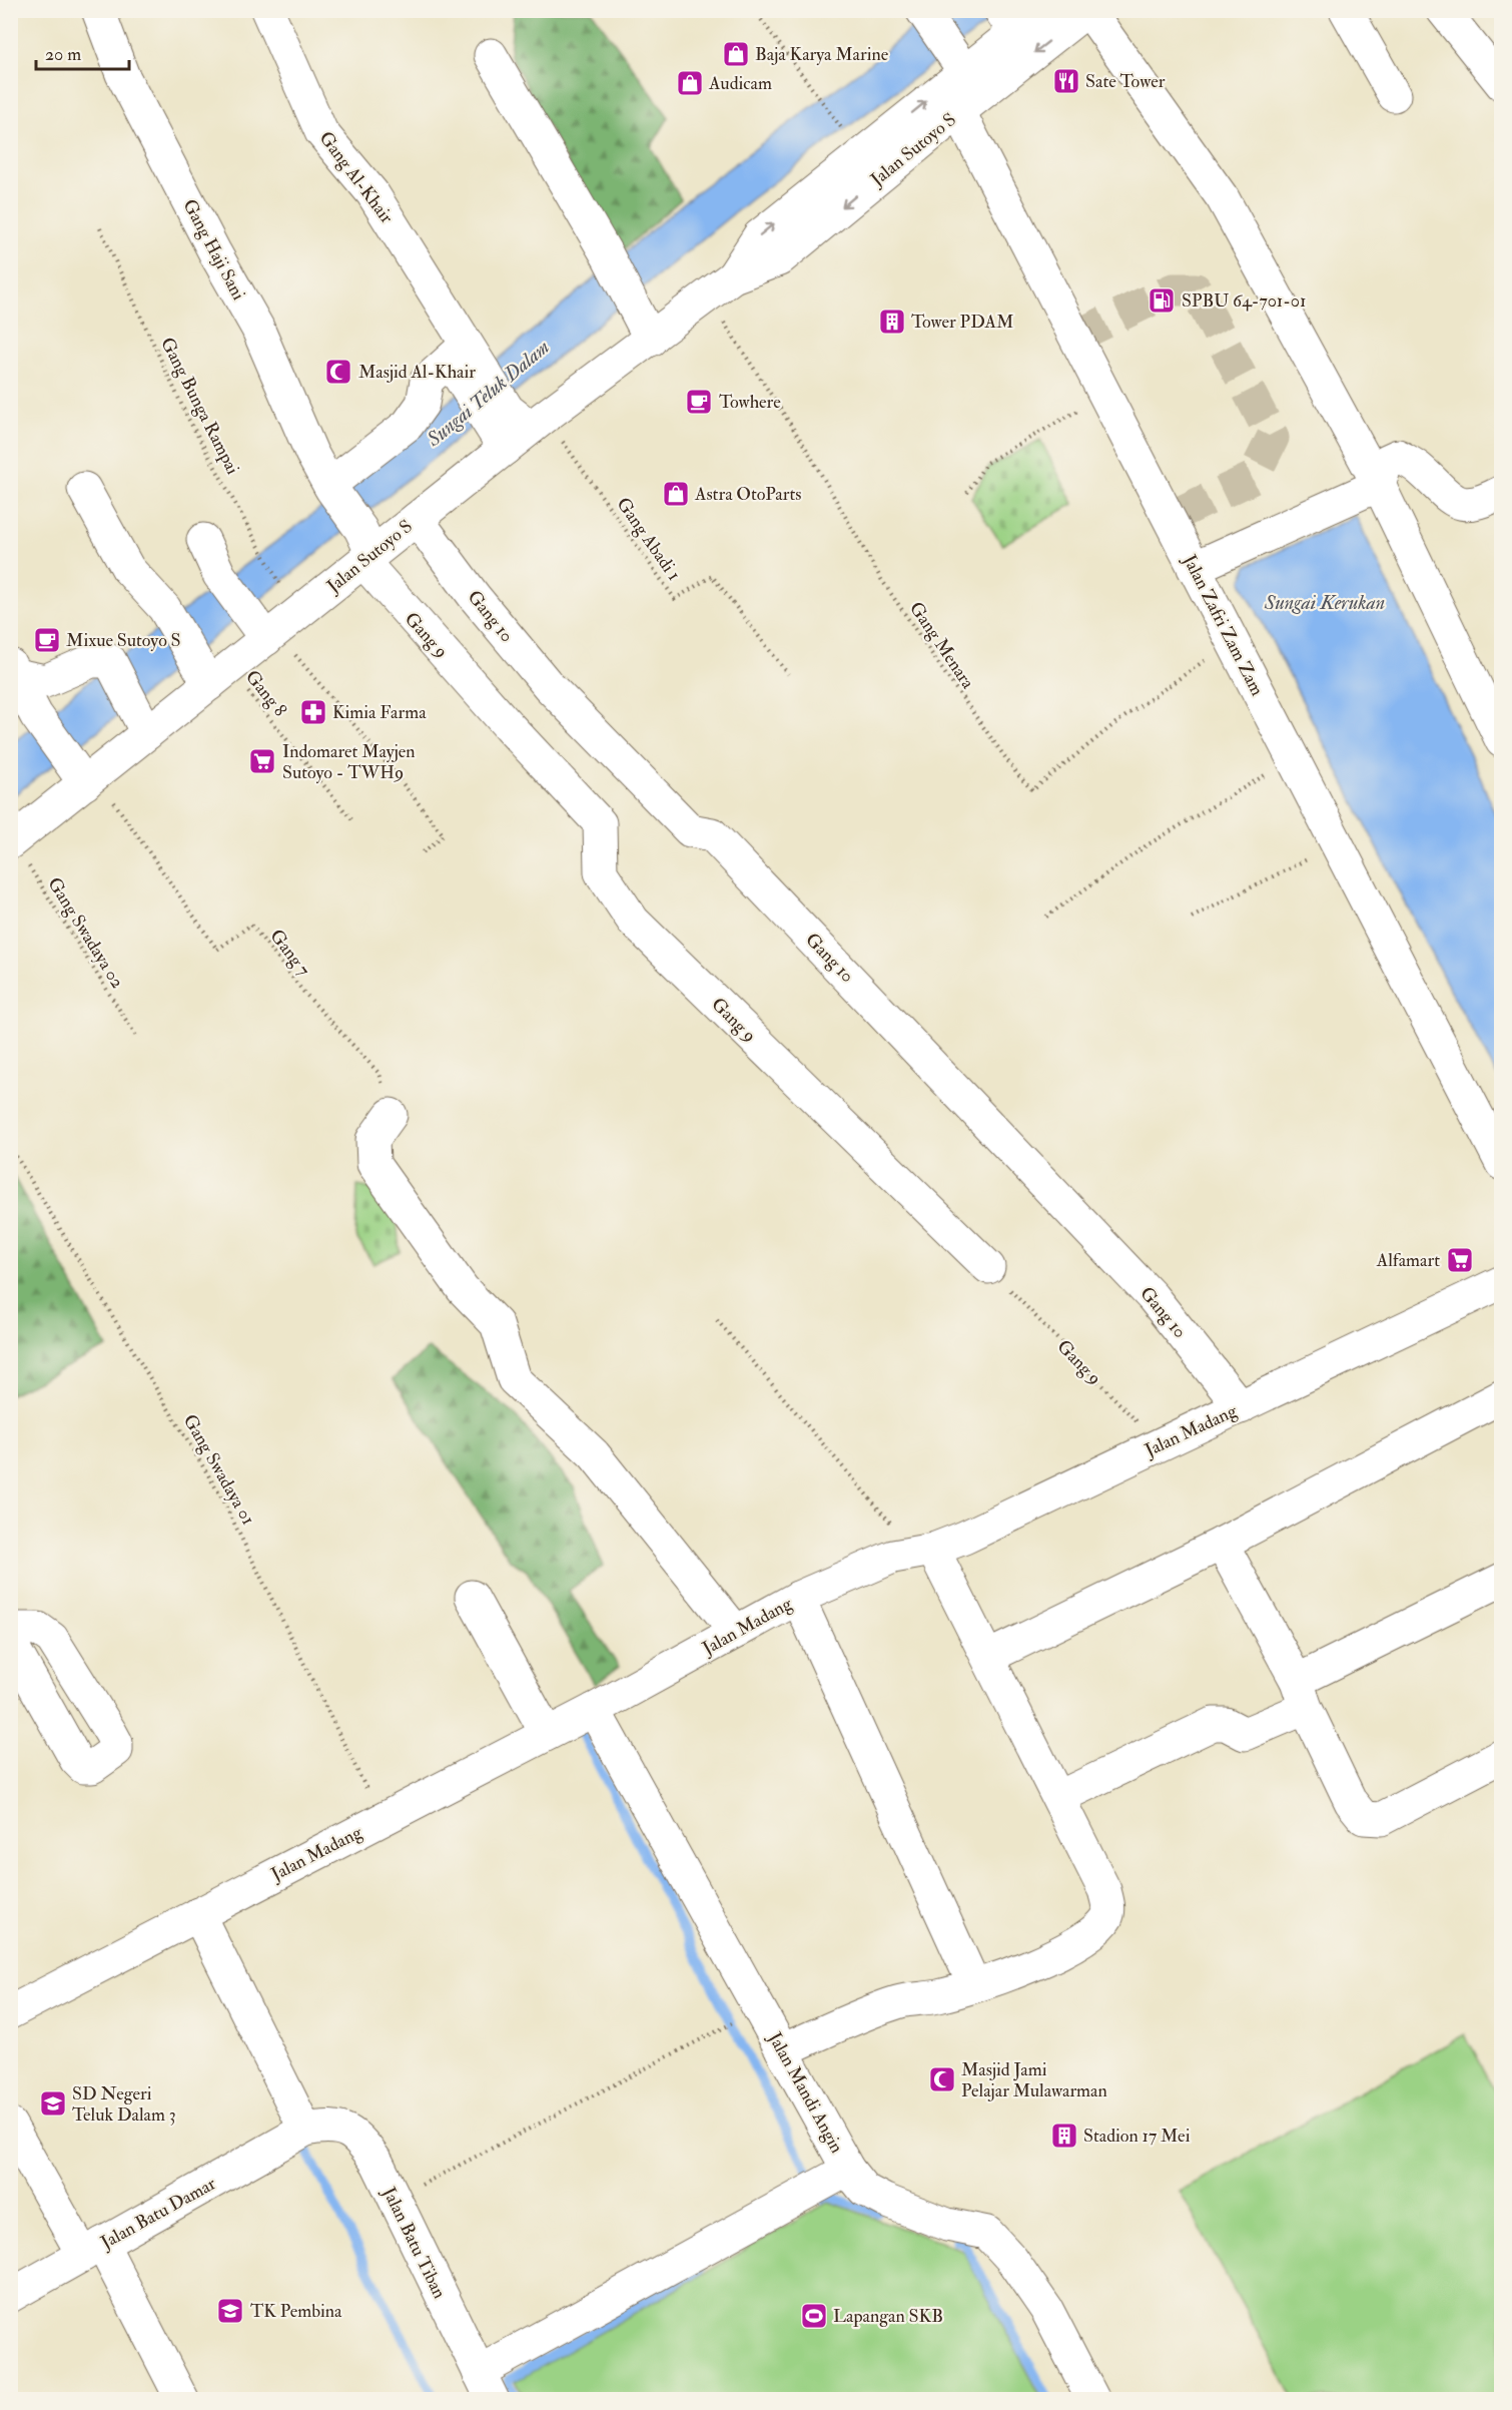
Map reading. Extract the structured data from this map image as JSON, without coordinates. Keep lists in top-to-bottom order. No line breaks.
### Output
{"streets":{"main road":["Jalan Sutoyo S","Gang Al-Khair","Gang Haji Sani","Gang 10","Jalan Zafri Zam Zam","Gang 9","Jalan Madang","Jalan Mandi Angin","Jalan Batu Damar","Jalan Batu Tiban"],"path":["Gang Bunga Rampai","Gang Abadi 1","Gang Menara","Gang 8","Gang Swadaya 02","Gang 7","Gang Swadaya 01"]},"crossings":[["Jalan Sutoyo S","Gang Al-Khair"],["Jalan Sutoyo S","Gang Haji Sani"],["Jalan Sutoyo S","Gang Abadi 1"],["Jalan Sutoyo S","Gang 10"],["Jalan Sutoyo S","Jalan Zafri Zam Zam"],["Jalan Sutoyo S","Gang 9"],["Jalan Sutoyo S","Gang Menara"],["Jalan Sutoyo S","Gang 8"],["Jalan Sutoyo S","Gang Swadaya 02"],["Jalan Sutoyo S","Gang 7"],["Gang Al-Khair","Gang Abadi 1"],["Gang Haji Sani","Gang 9"],["Gang 10","Jalan Madang"],["Jalan Zafri Zam Zam","Gang Menara"],["Gang 9","Jalan Madang"],["Jalan Madang","Gang Swadaya 01"],["Jalan Madang","Jalan Mandi Angin"],["Jalan Mandi Angin","Jalan Batu Tiban"],["Jalan Batu Damar","Jalan Batu Tiban"]],"water":["Sungai Teluk Dalam","Sungai Kerukan"],"places":{"shop":["Baja Karya Marine","Audicam","Astra OtoParts"],"restaurant":["Sate Tower"],"fuel station":["SPBU 64-701-01"],"building":["Tower PDAM","Stadion 17 Mei"],"mosque":["Masjid Al-Khair","Masjid Jami Pelajar Mulawarman"],"cafe":["Towhere","Mixue Sutoyo S"],"pharmacy":["Kimia Farma"],"supermarket":["Indomaret Mayjen Sutoyo - TWH9","Alfamart"],"school or university":["SD Negeri Teluk Dalam 3","TK Pembina"],"sports":["Lapangan SKB"]},"scale_bar":"20 m"}
